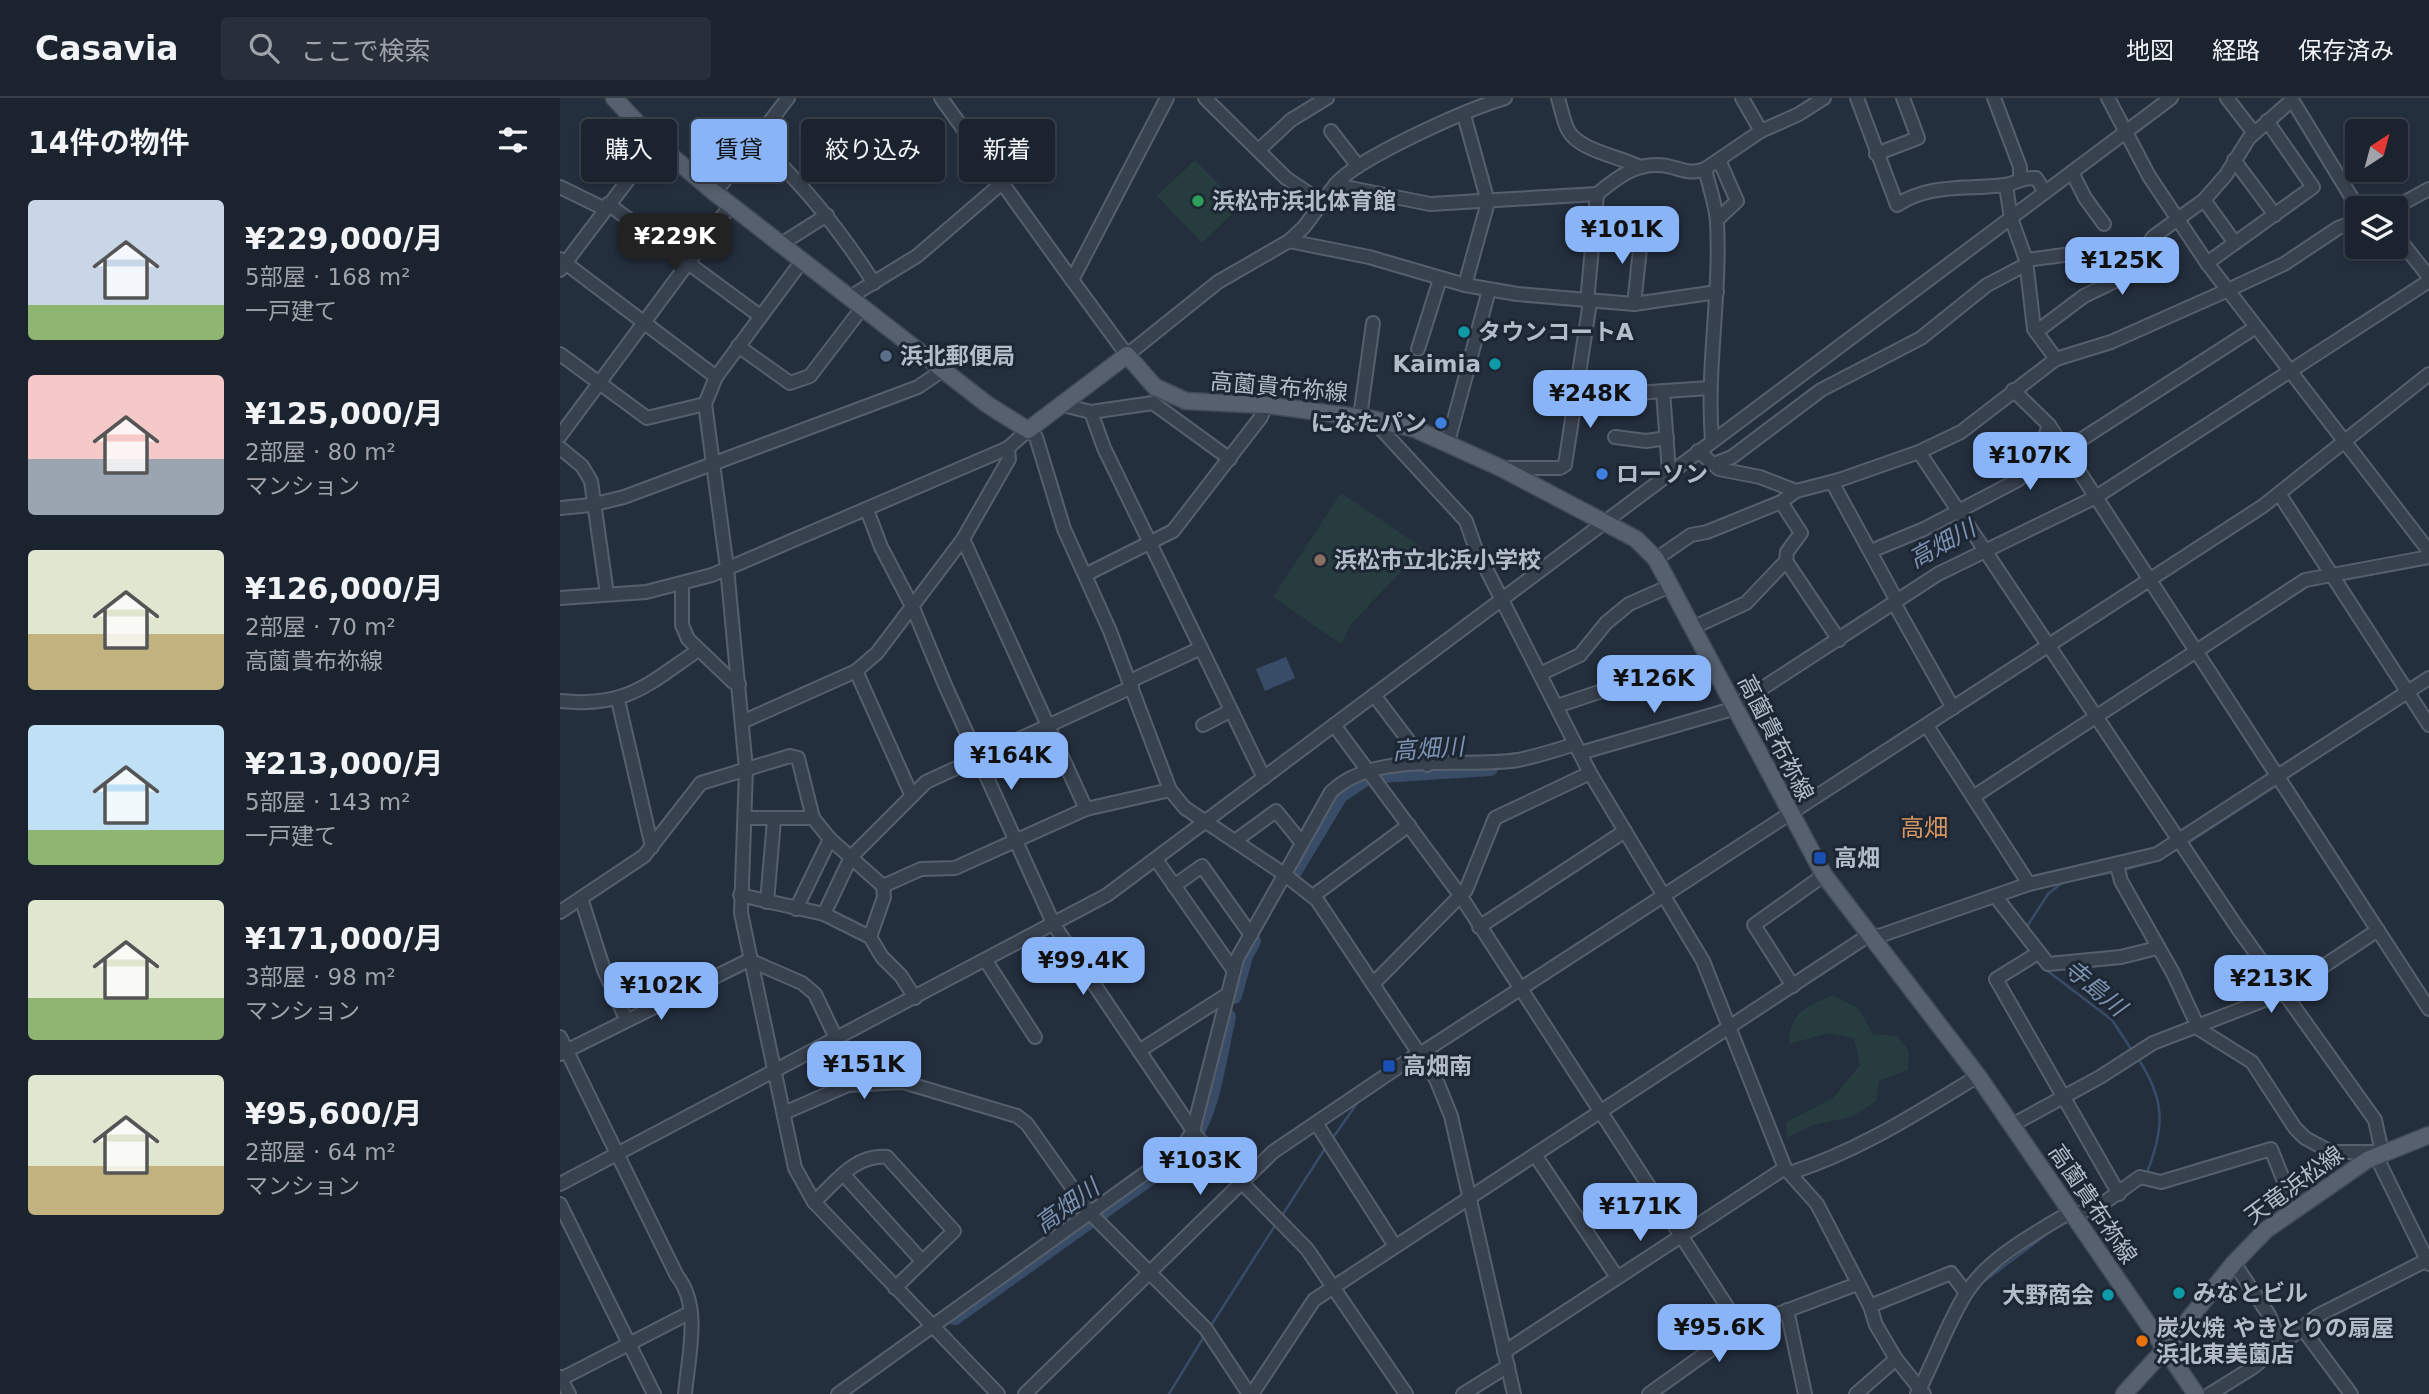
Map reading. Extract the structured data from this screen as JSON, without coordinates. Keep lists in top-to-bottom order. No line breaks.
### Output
{"streets":{"main road":["高薗貴布祢線","天竜浜松線"]},"crossings":[["高薗貴布祢線","天竜浜松線"]],"districts":["高畑"],"water":["高畑川","寺島川"],"places":{"other":["浜松市浜北体育館","タウンコートA","浜北郵便局","Kaimia","になたパン","ローソン","浜松市立北浜小学校","みなとビル","大野商会","炭火焼 やきとりの扇屋 浜北東美薗店"],"transit":["高畑","高畑南"]},"north":"top right","page":{"header":"Casavia","search":"ここで検索","nav":["地図","経路","保存済み"],"heading":"14件の物件","chip":["購入","賃貸","絞り込み","新着"],"list":[{"name":"¥229,000/月","note":"5部屋 · 168 m² · 一戸建て"},{"name":"¥125,000/月","note":"2部屋 · 80 m² · マンション"},{"name":"¥126,000/月","note":"2部屋 · 70 m² · 高薗貴布祢線"},{"name":"¥213,000/月","note":"5部屋 · 143 m² · 一戸建て"},{"name":"¥171,000/月","note":"3部屋 · 98 m² · マンション"},{"name":"¥95,600/月","note":"2部屋 · 64 m² · マンション"}],"price":["¥101K","¥229K","¥125K","¥248K","¥107K","¥126K","¥164K","¥99.4K","¥213K","¥102K","¥151K","¥103K","¥171K","¥95.6K"]}}
